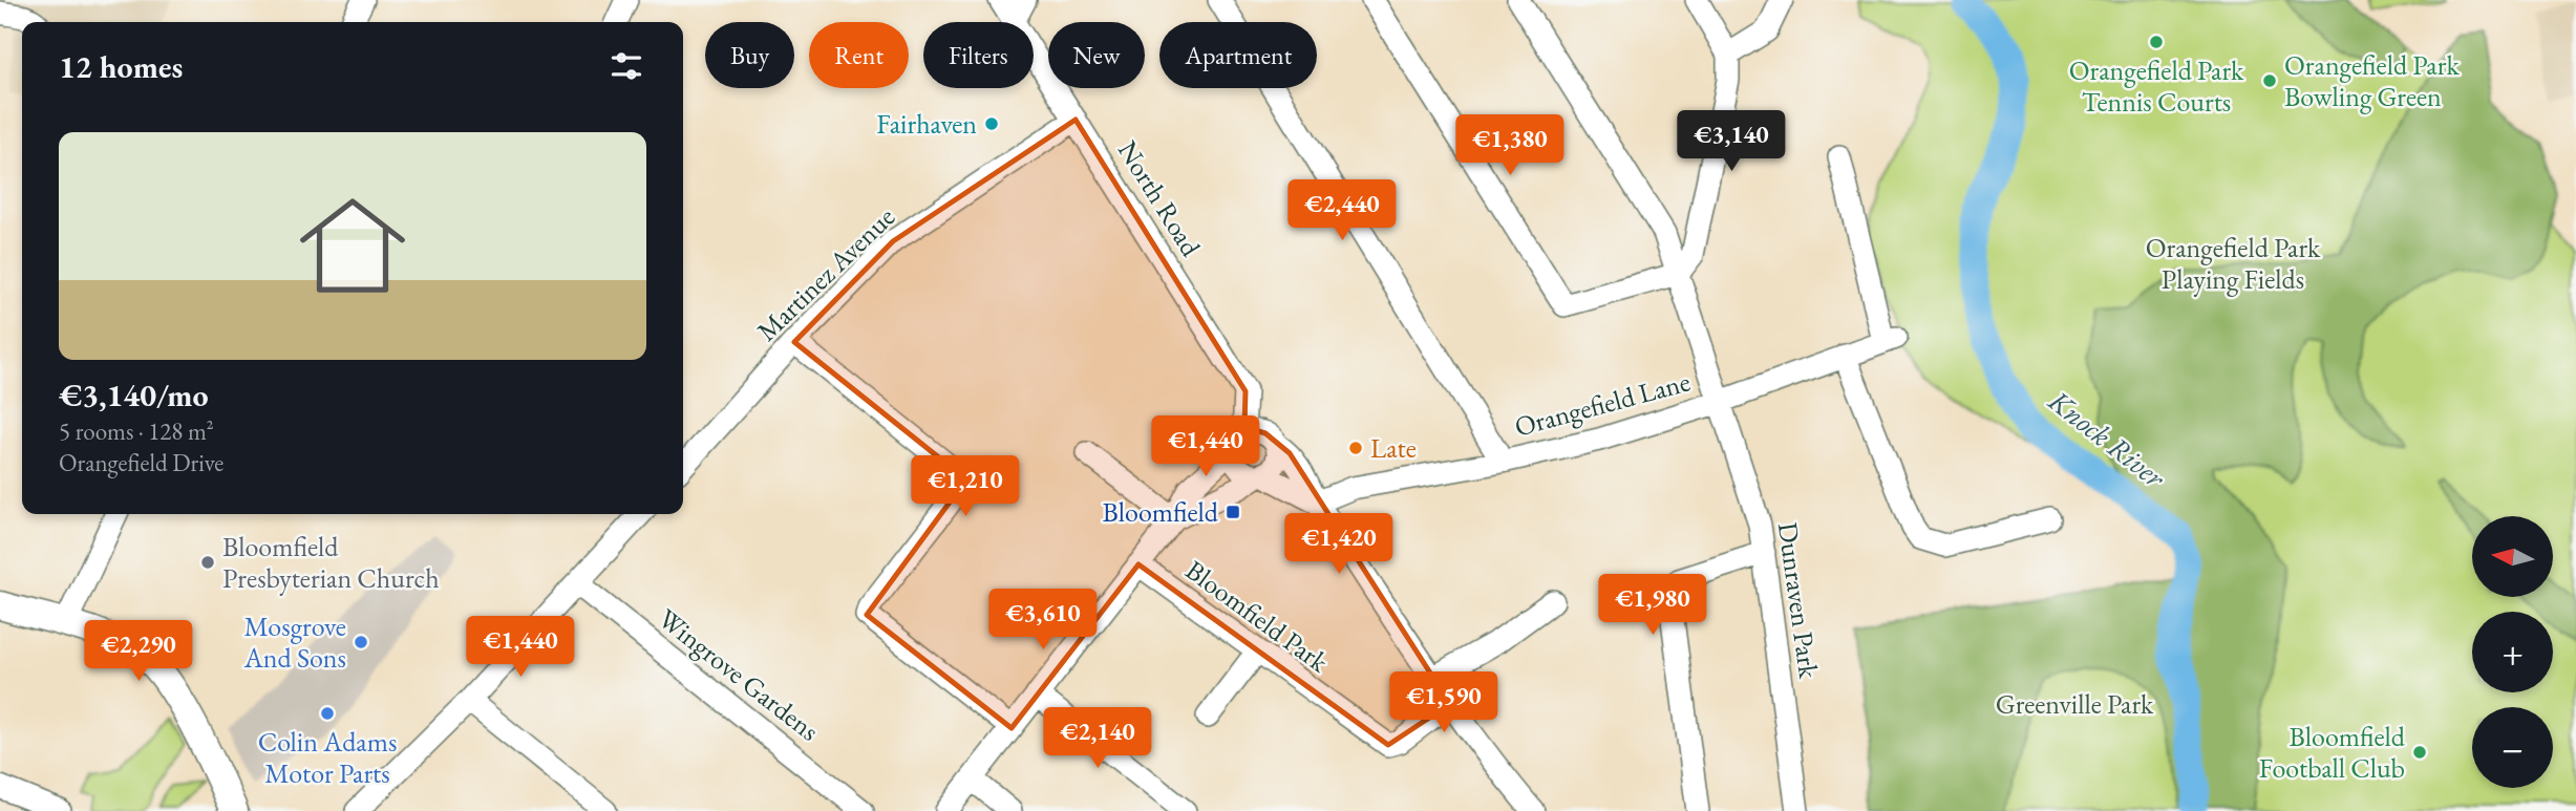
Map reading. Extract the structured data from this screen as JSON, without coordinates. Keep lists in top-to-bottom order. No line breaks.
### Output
{"streets":{"street":["North Road","Martinez Avenue","Orangefield Lane","Dunraven Park","Bloomfield Park","Wingrove Gardens"]},"crossings":[["North Road","Martinez Avenue"],["North Road","Orangefield Lane"],["North Road","Bloomfield Park"],["Orangefield Lane","Dunraven Park"]],"water":["Knock River"],"parks":["Orangefield Park Playing Fields","Greenville Park"],"places":{"other":["Orangefield Park Tennis Courts","Orangefield Park Bowling Green","Fairhaven","Late","Bloomfield Presbyterian Church","Mosgrove And Sons","Colin Adams Motor Parts","Bloomfield Football Club"],"transit":["Bloomfield"]},"north":"left","page":{"chip":["Buy","Rent","Filters","New","Apartment"],"heading":"12 homes","price":["€3,140","€1,380","€2,440","€1,440","€1,210","€1,420","€1,980","€3,610","€1,440","€2,290","€1,590","€2,140"],"list":[{"name":"€3,140/mo","note":"5 rooms · 128 m² · Orangefield Drive"}],"map_buttons":["+","−"]}}
